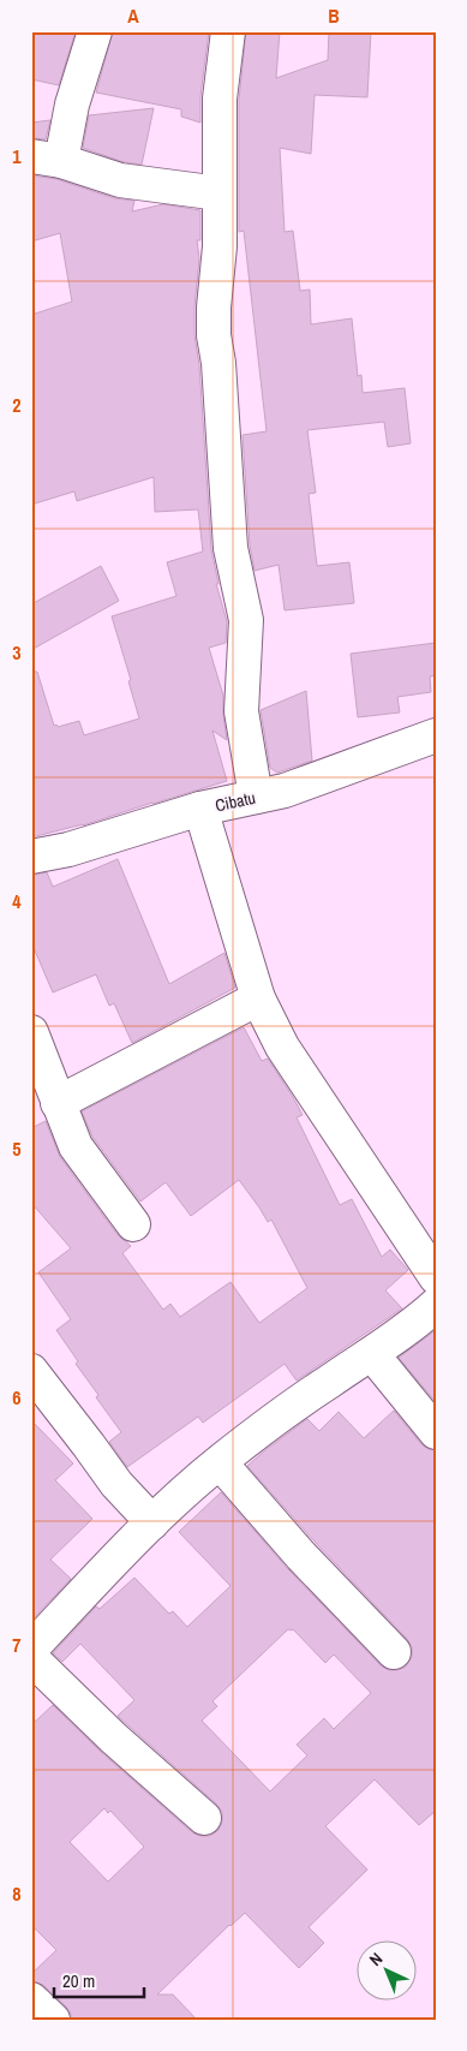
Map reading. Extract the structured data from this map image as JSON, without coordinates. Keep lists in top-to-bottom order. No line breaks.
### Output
{"streets":{"street":["Cibatu"]},"scale_bar":"20 m","north":"top left","grid":{"columns":["A","B"],"rows":["1","2","3","4","5","6","7","8"]}}
